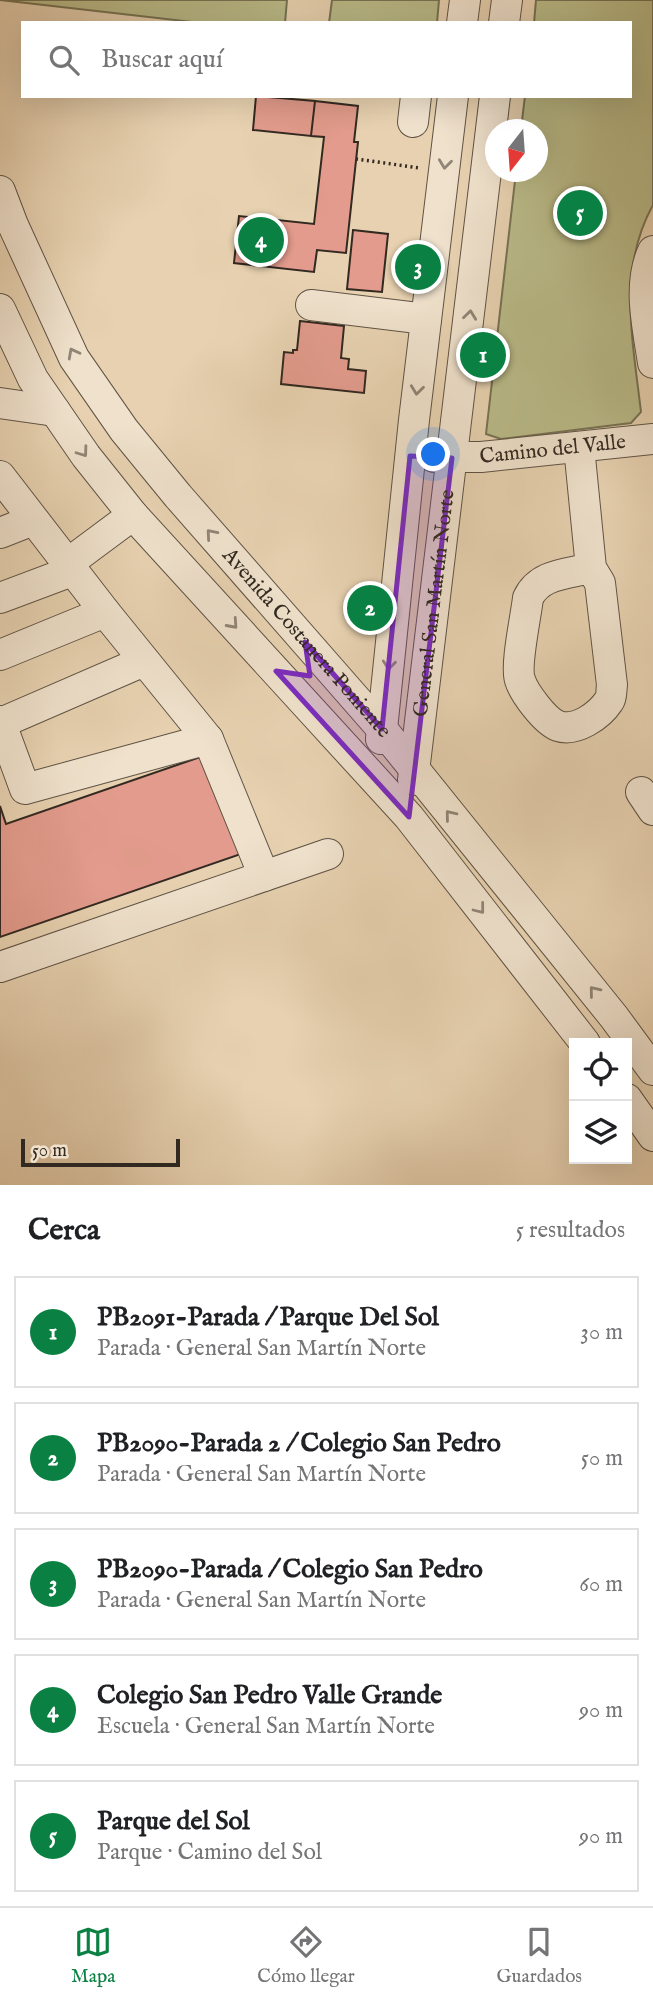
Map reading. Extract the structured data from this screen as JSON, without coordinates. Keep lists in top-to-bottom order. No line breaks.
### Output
{"streets":{"street":["Camino del Valle","General San Martín Norte","Avenida Costanera Poniente"]},"crossings":[["Camino del Valle","General San Martín Norte"],["General San Martín Norte","Avenida Costanera Poniente"]],"scale_bar":"50 m","north":"bottom","page":{"search":"Buscar aquí","pins":["5","4","3","1","2"],"scale":"50 m","heading":["Cerca","5 resultados"],"list":[{"mark":"1","name":"PB2091-Parada / Parque Del Sol","note":"Parada · General San Martín Norte","value":"30 m"},{"mark":"2","name":"PB2090-Parada 2 / Colegio San Pedro","note":"Parada · General San Martín Norte","value":"50 m"},{"mark":"3","name":"PB2090-Parada / Colegio San Pedro","note":"Parada · General San Martín Norte","value":"60 m"},{"mark":"4","name":"Colegio San Pedro Valle Grande","note":"Escuela · General San Martín Norte","value":"90 m"},{"mark":"5","name":"Parque del Sol","note":"Parque · Camino del Sol","value":"90 m"}],"nav":["Mapa","Cómo llegar","Guardados"]}}
